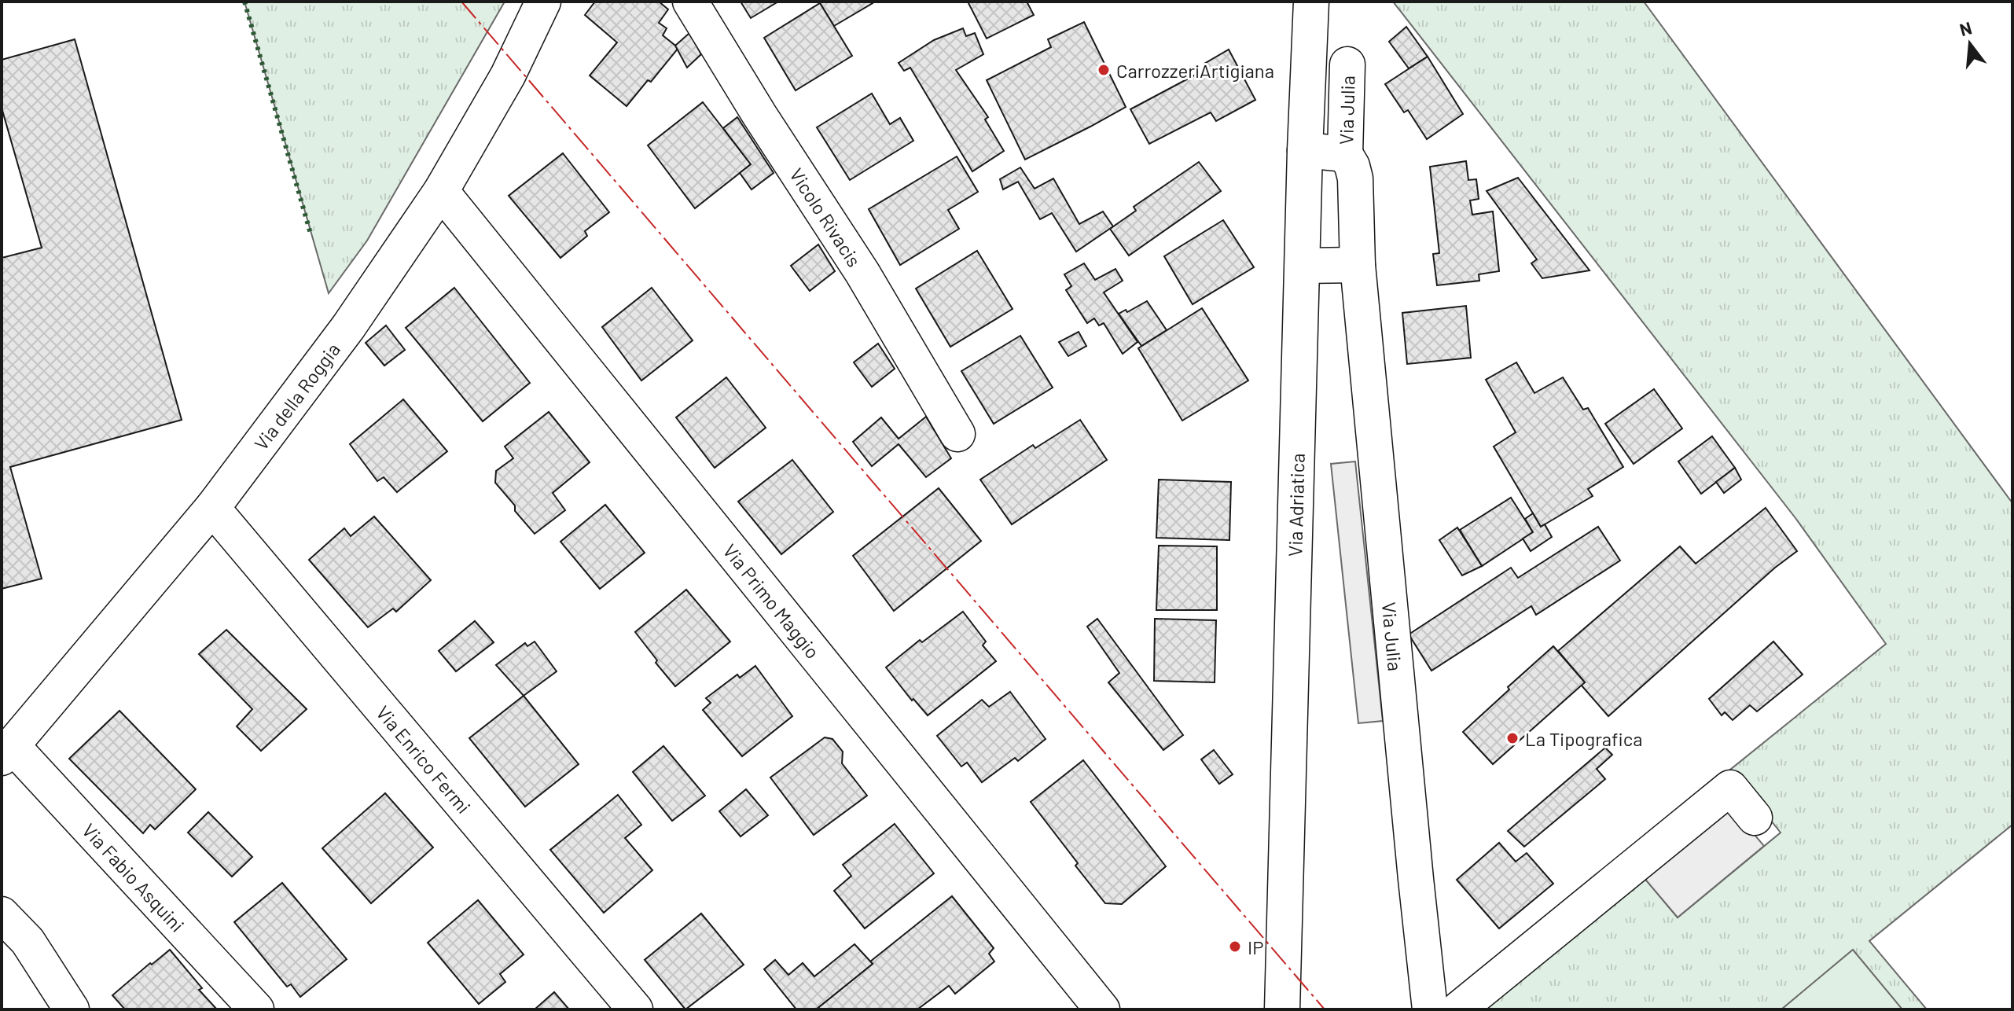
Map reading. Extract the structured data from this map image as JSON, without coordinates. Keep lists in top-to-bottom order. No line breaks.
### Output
{"streets":{"street":["Via Julia","Vicolo Rivacis","Via della Roggia","Via Adriatica","Via Primo Maggio","Via Enrico Fermi","Via Fabio Asquini"]},"crossings":[["Via Julia","Via Adriatica"],["Via della Roggia","Via Primo Maggio"],["Via della Roggia","Via Enrico Fermi"],["Via della Roggia","Via Fabio Asquini"]],"places":["CarrozzeriArtigiana","La Tipografica","IP"],"north":"top"}
